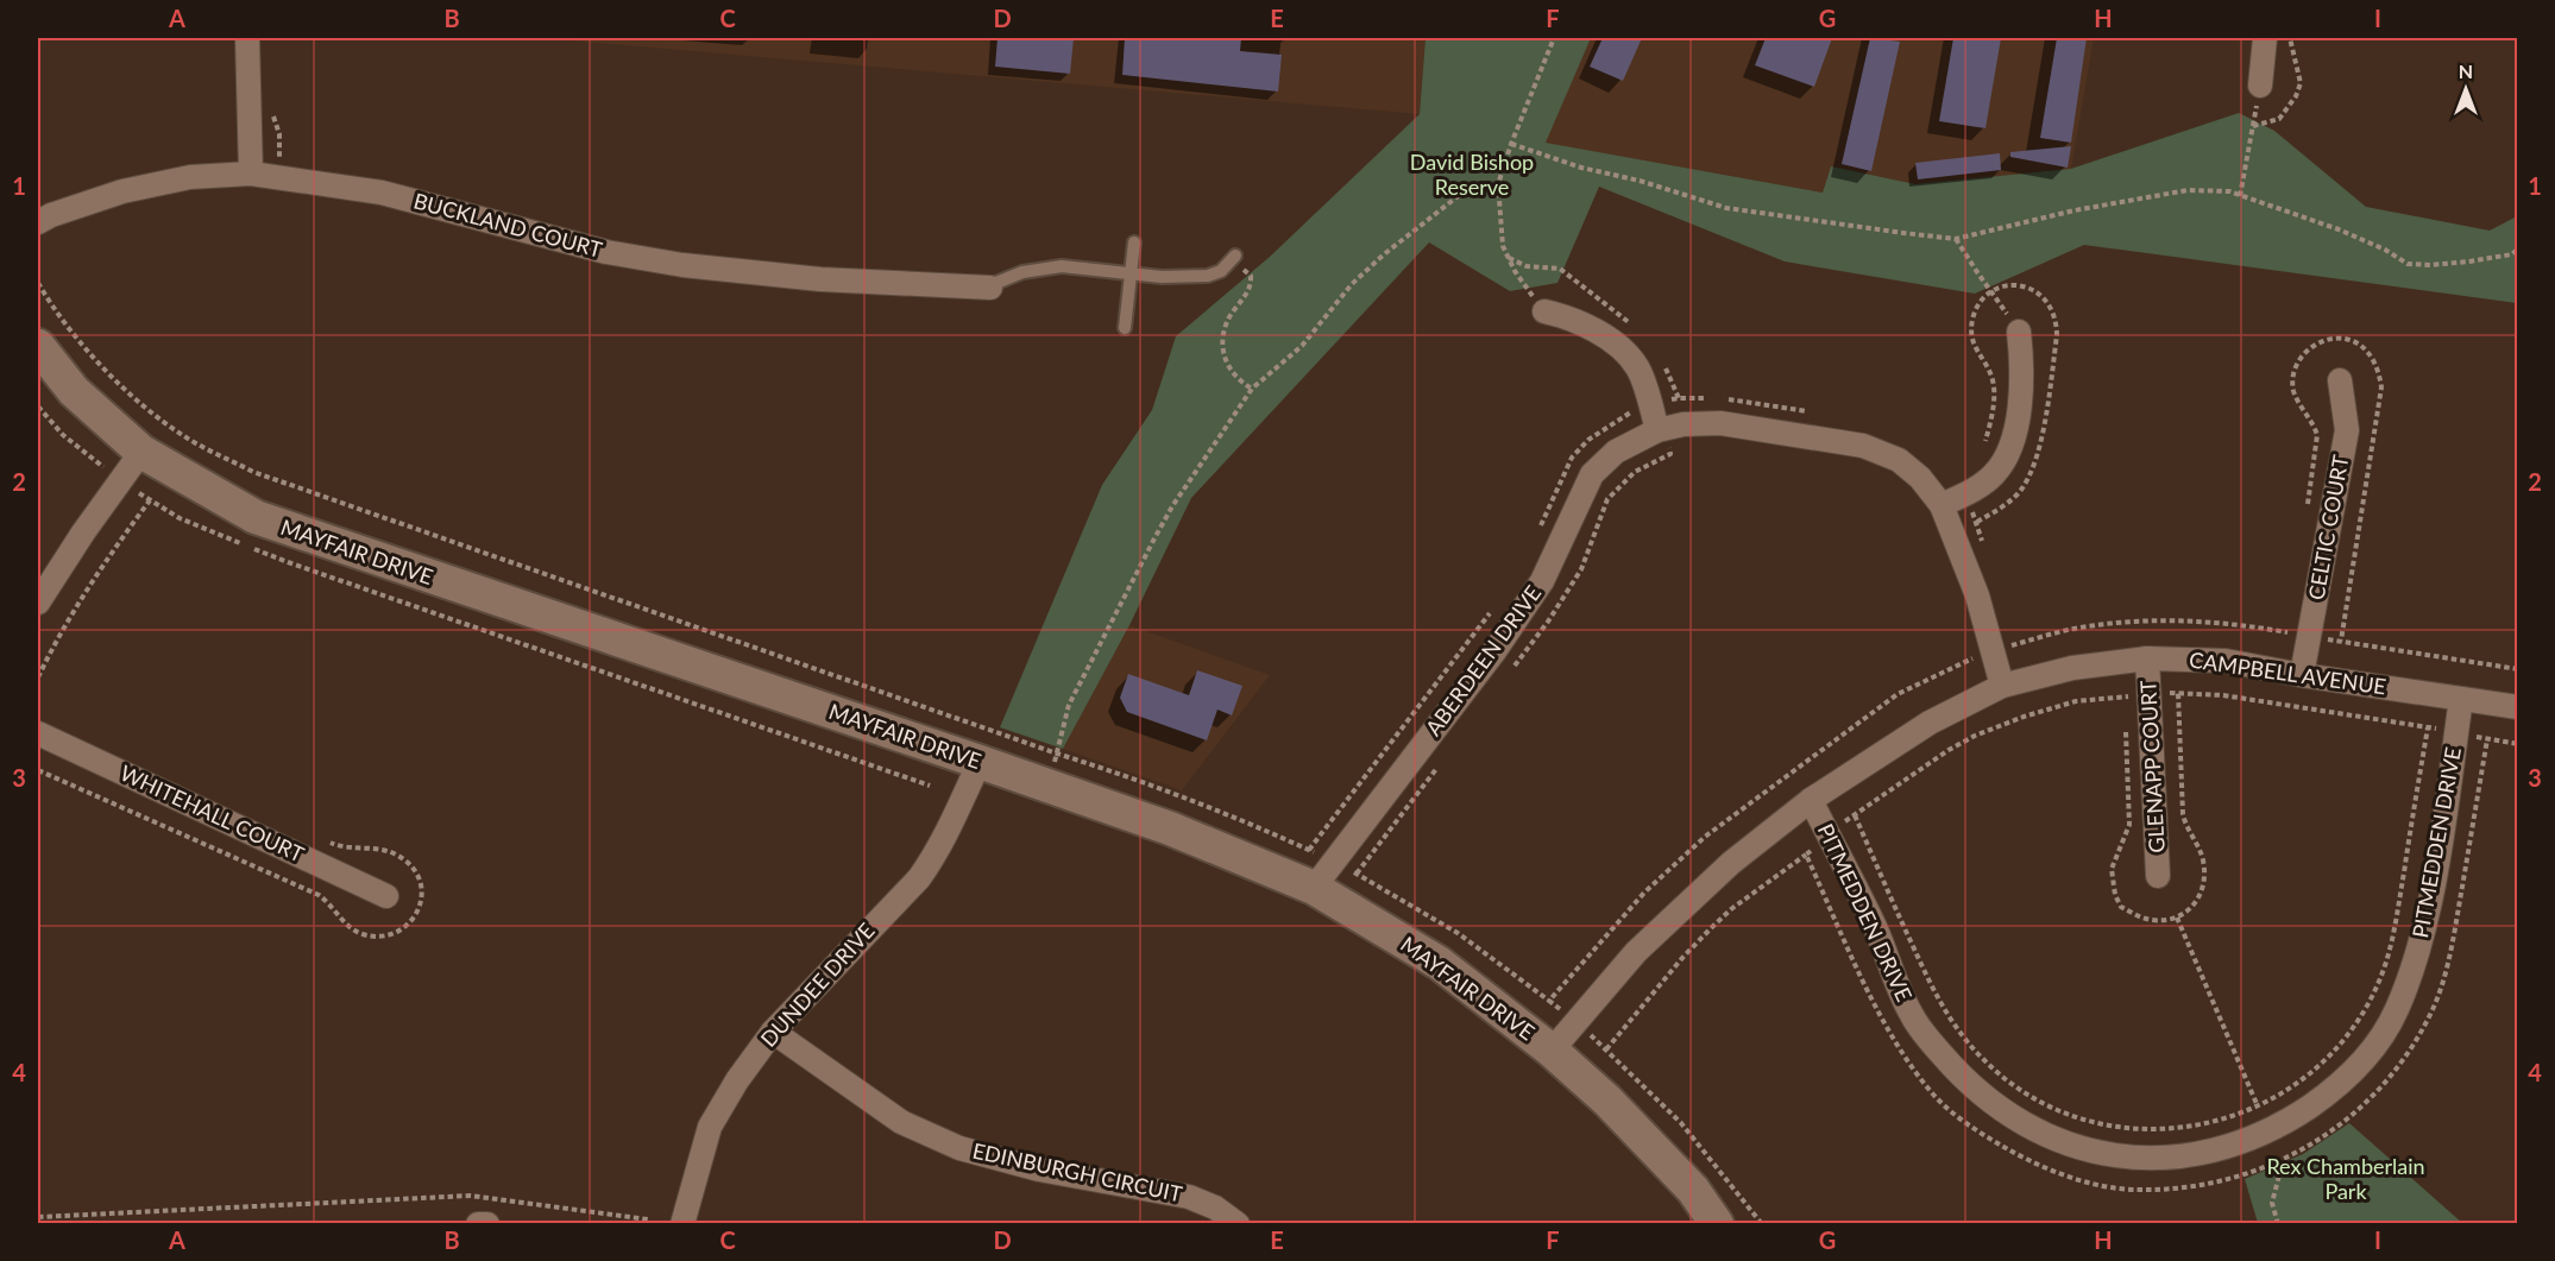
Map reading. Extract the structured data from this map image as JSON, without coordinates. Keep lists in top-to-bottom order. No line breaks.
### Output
{"streets":{"street":["BUCKLAND COURT","CELTIC COURT","MAYFAIR DRIVE","ABERDEEN DRIVE","CAMPBELL AVENUE","GLENAPP COURT","WHITEHALL COURT","PITMEDDEN DRIVE","DUNDEE DRIVE","EDINBURGH CIRCUIT"]},"crossings":[["CELTIC COURT","CAMPBELL AVENUE"],["MAYFAIR DRIVE","ABERDEEN DRIVE"],["MAYFAIR DRIVE","CAMPBELL AVENUE"],["MAYFAIR DRIVE","DUNDEE DRIVE"],["ABERDEEN DRIVE","CAMPBELL AVENUE"],["CAMPBELL AVENUE","GLENAPP COURT"],["CAMPBELL AVENUE","PITMEDDEN DRIVE"],["DUNDEE DRIVE","EDINBURGH CIRCUIT"]],"parks":["David Bishop Reserve","Rex Chamberlain Park"],"north":"top","grid":{"columns":["A","B","C","D","E","F","G","H","I"],"rows":["1","2","3","4"]}}
